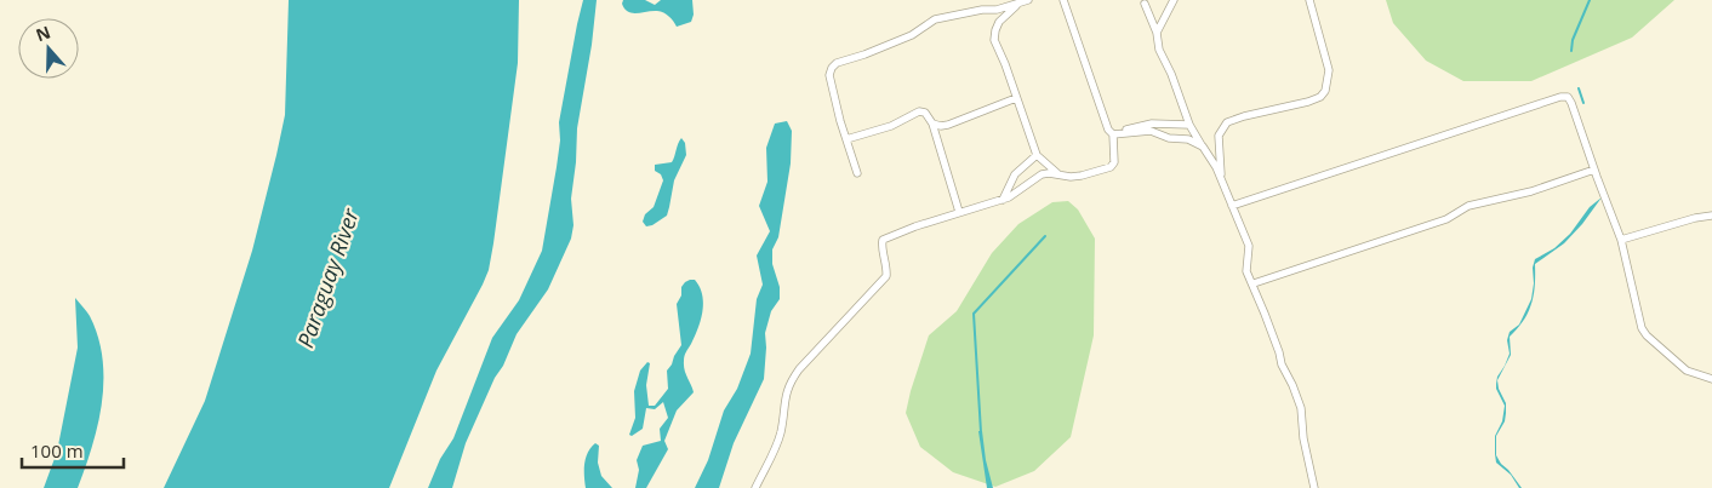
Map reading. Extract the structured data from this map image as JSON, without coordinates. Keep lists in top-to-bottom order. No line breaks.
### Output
{"water":["Paraguay River"],"scale_bar":"100 m","north":"top"}
